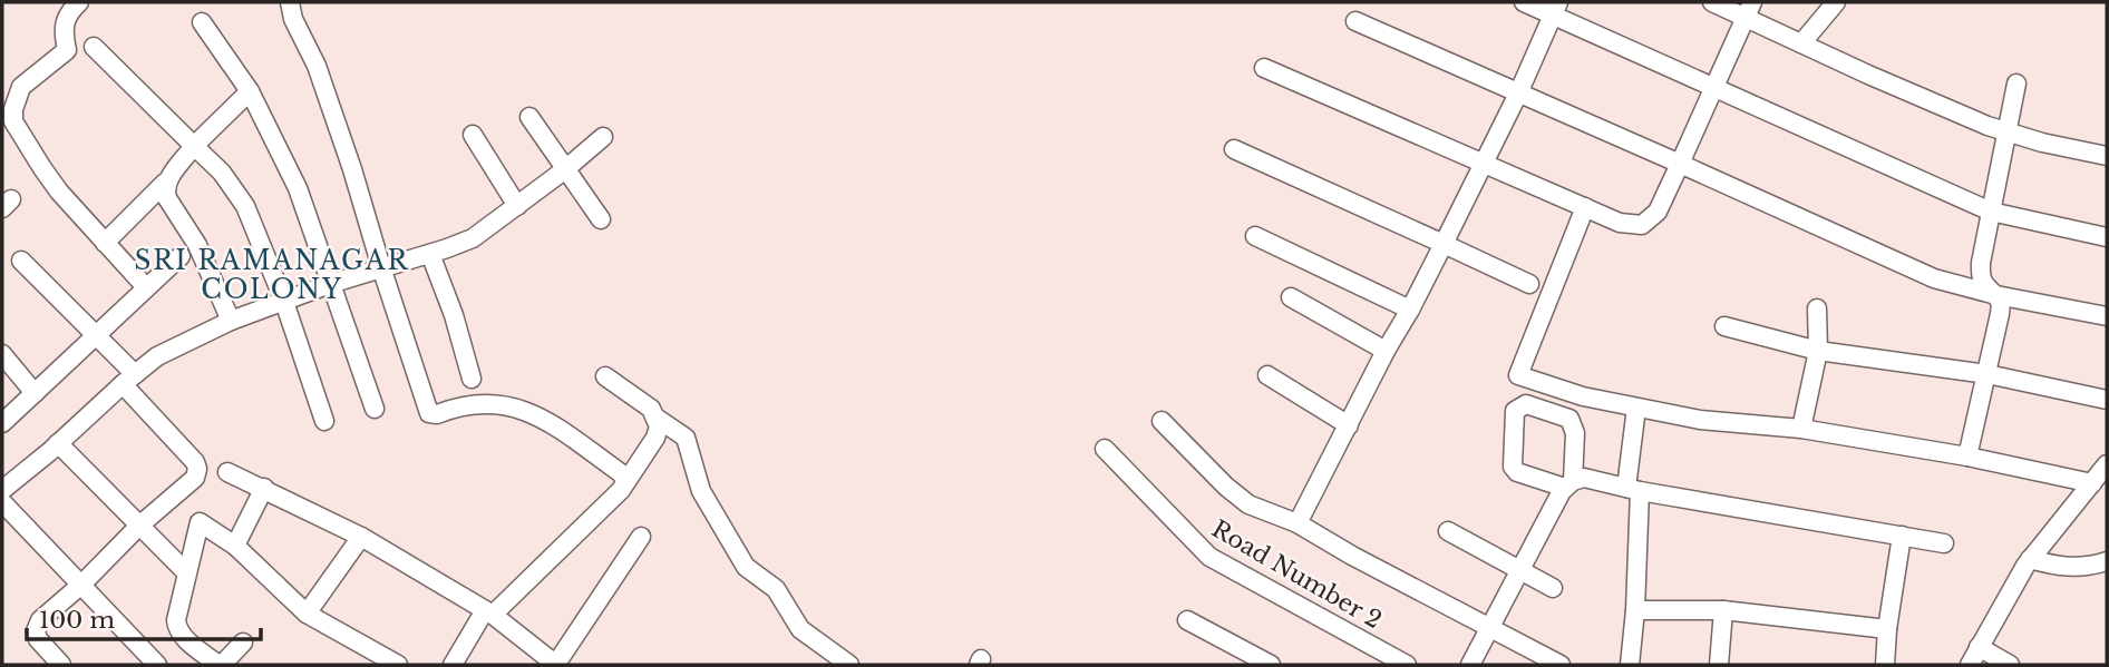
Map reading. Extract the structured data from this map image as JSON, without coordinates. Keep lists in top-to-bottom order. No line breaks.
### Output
{"streets":{"street":["Road Number 2"]},"districts":["SRI RAMANAGAR COLONY"],"scale_bar":"100 m"}
